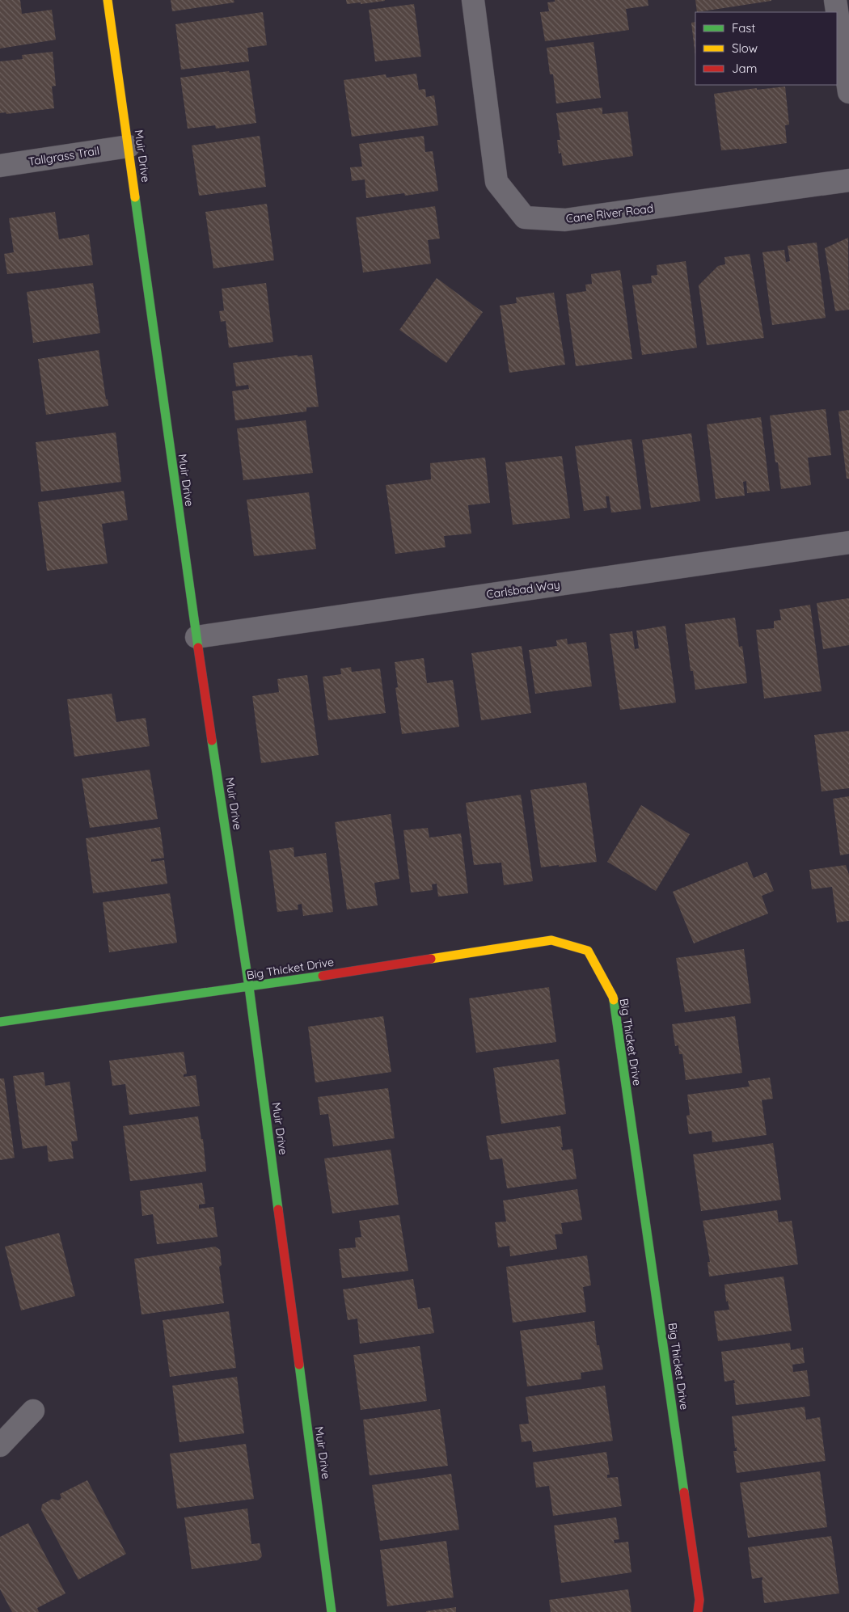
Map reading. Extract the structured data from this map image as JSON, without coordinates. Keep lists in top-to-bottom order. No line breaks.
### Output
{"streets":{"street":["Tallgrass Trail","Muir Drive","Cane River Road","Carlsbad Way","Big Thicket Drive"]},"crossings":[["Tallgrass Trail","Muir Drive"],["Muir Drive","Carlsbad Way"],["Muir Drive","Big Thicket Drive"]],"legend":["Fast","Slow","Jam"]}
